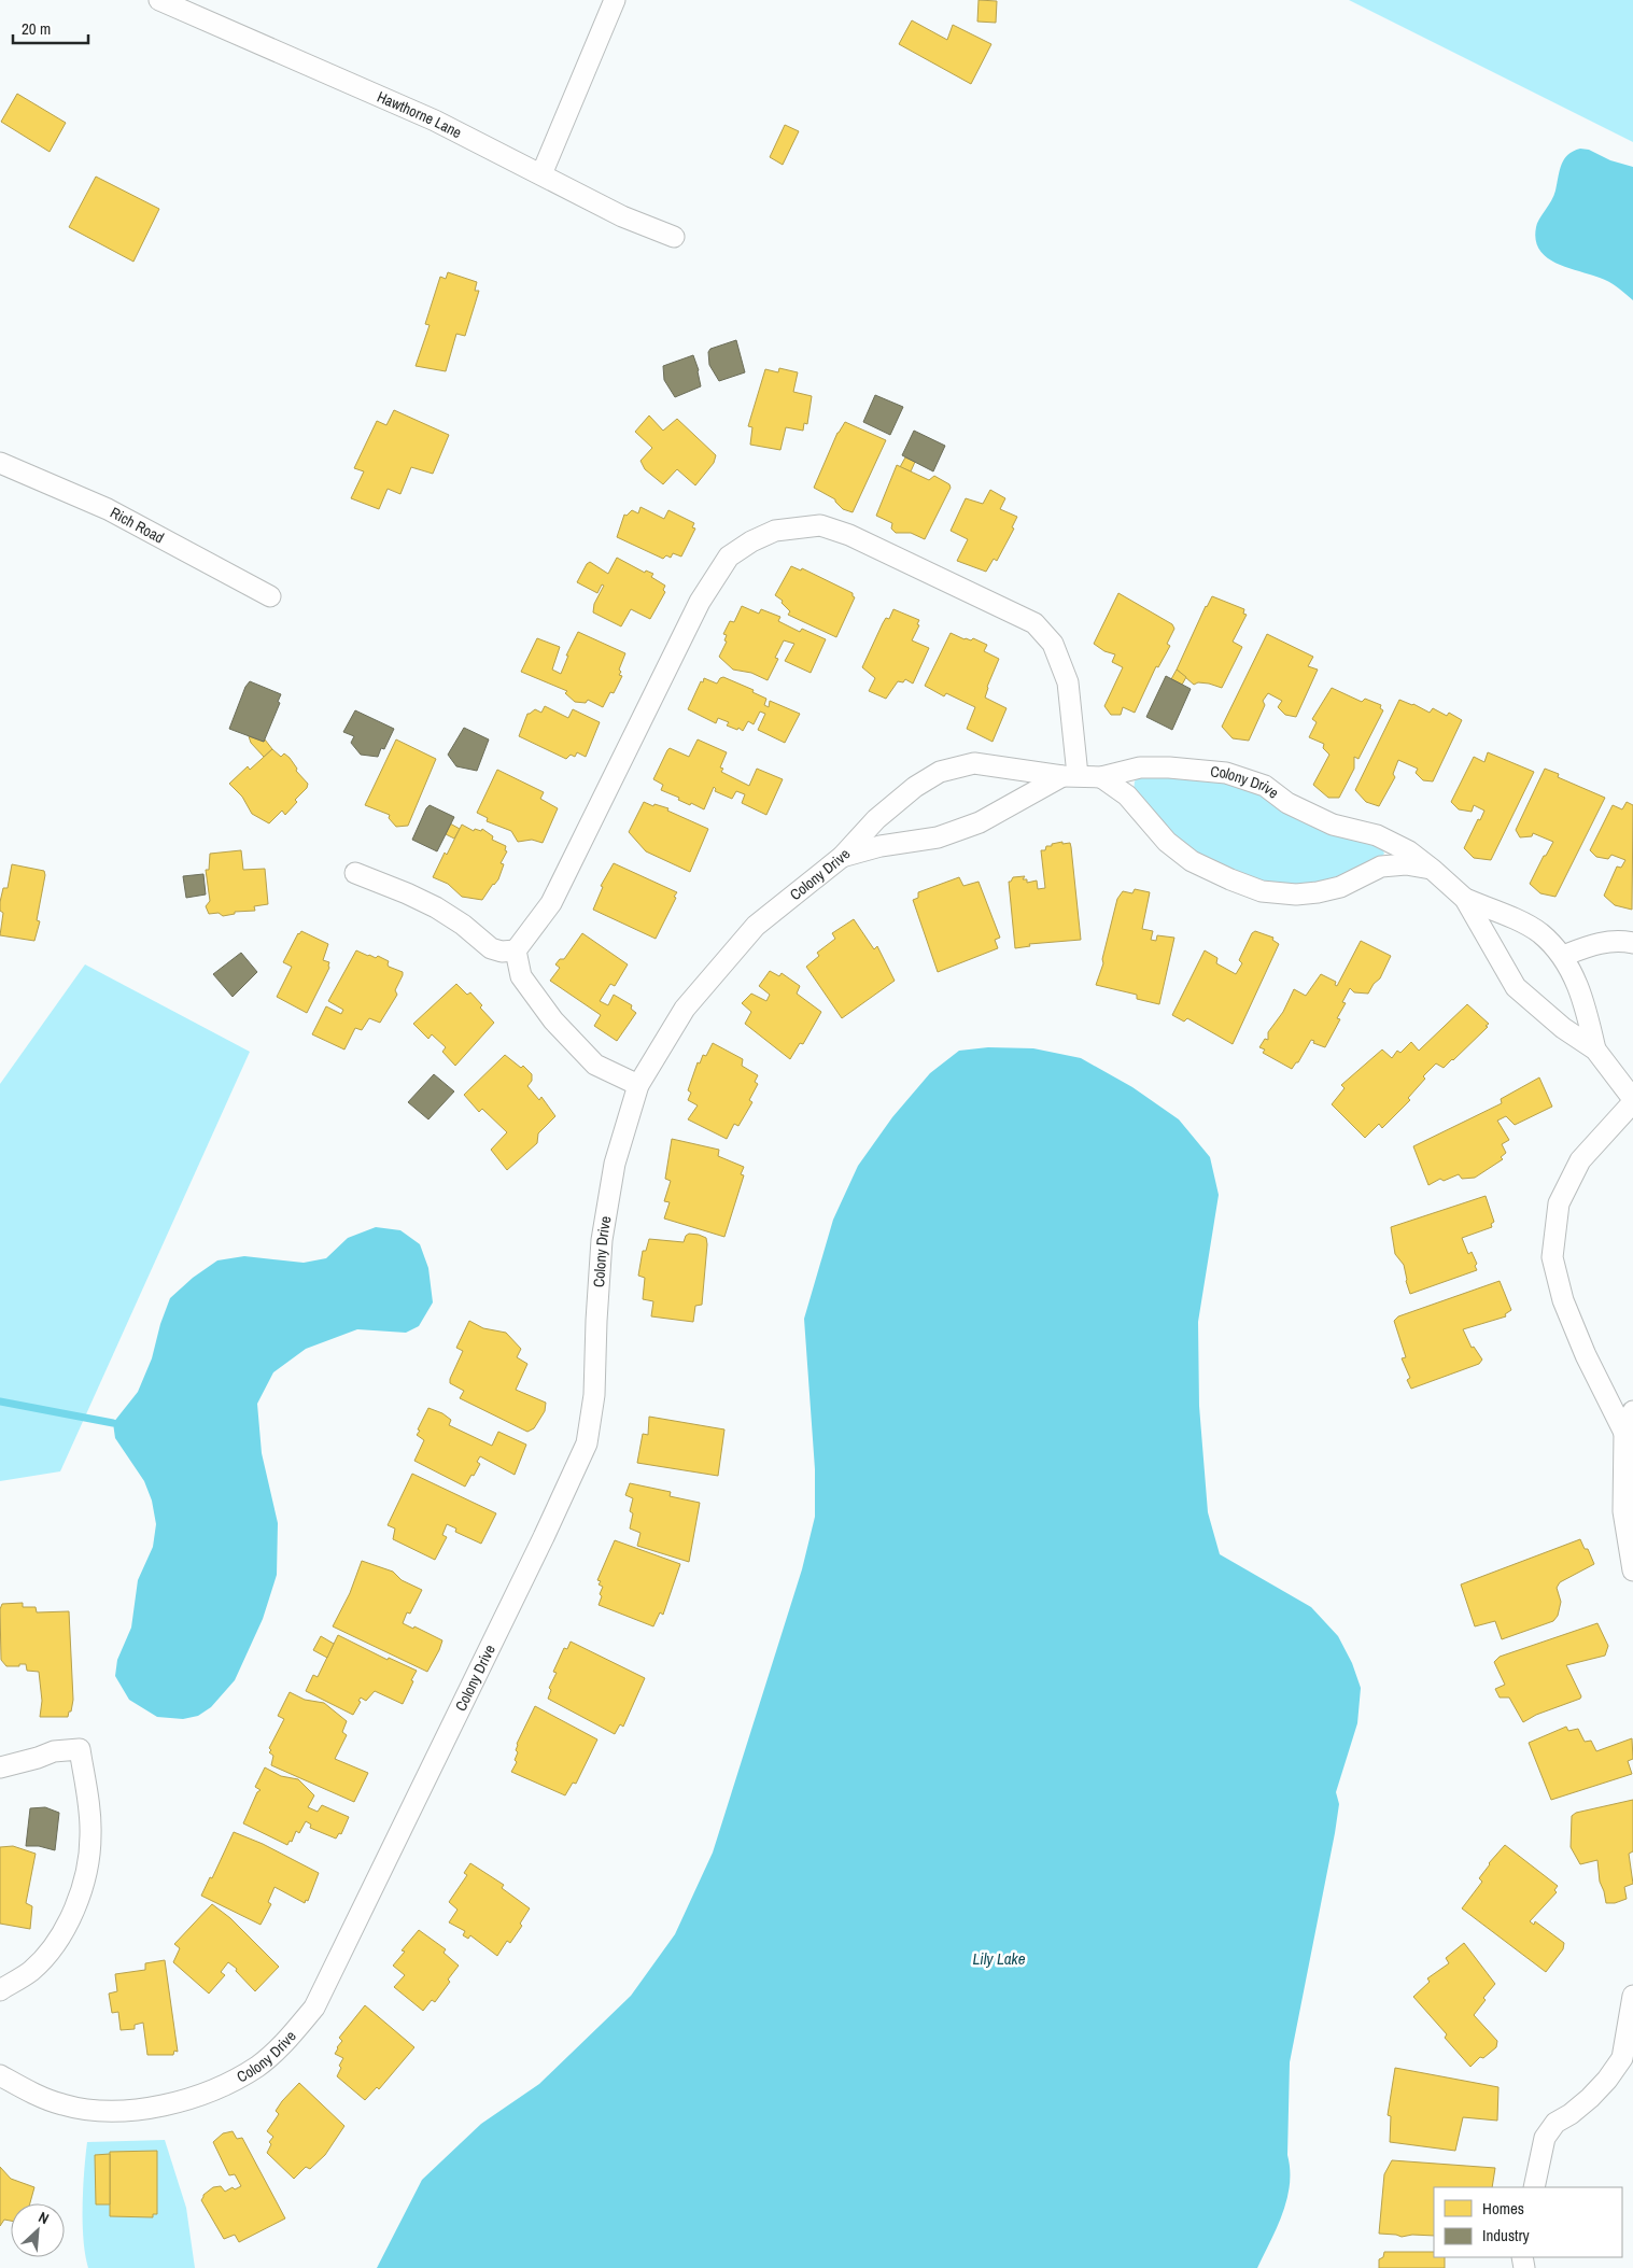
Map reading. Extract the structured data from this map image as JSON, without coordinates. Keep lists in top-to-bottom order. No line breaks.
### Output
{"streets":{"street":["Hawthorne Lane","Rich Road","Colony Drive"]},"water":["Lily Lake"],"legend":["Homes","Industry"],"scale_bar":"20 m","north":"top right"}
